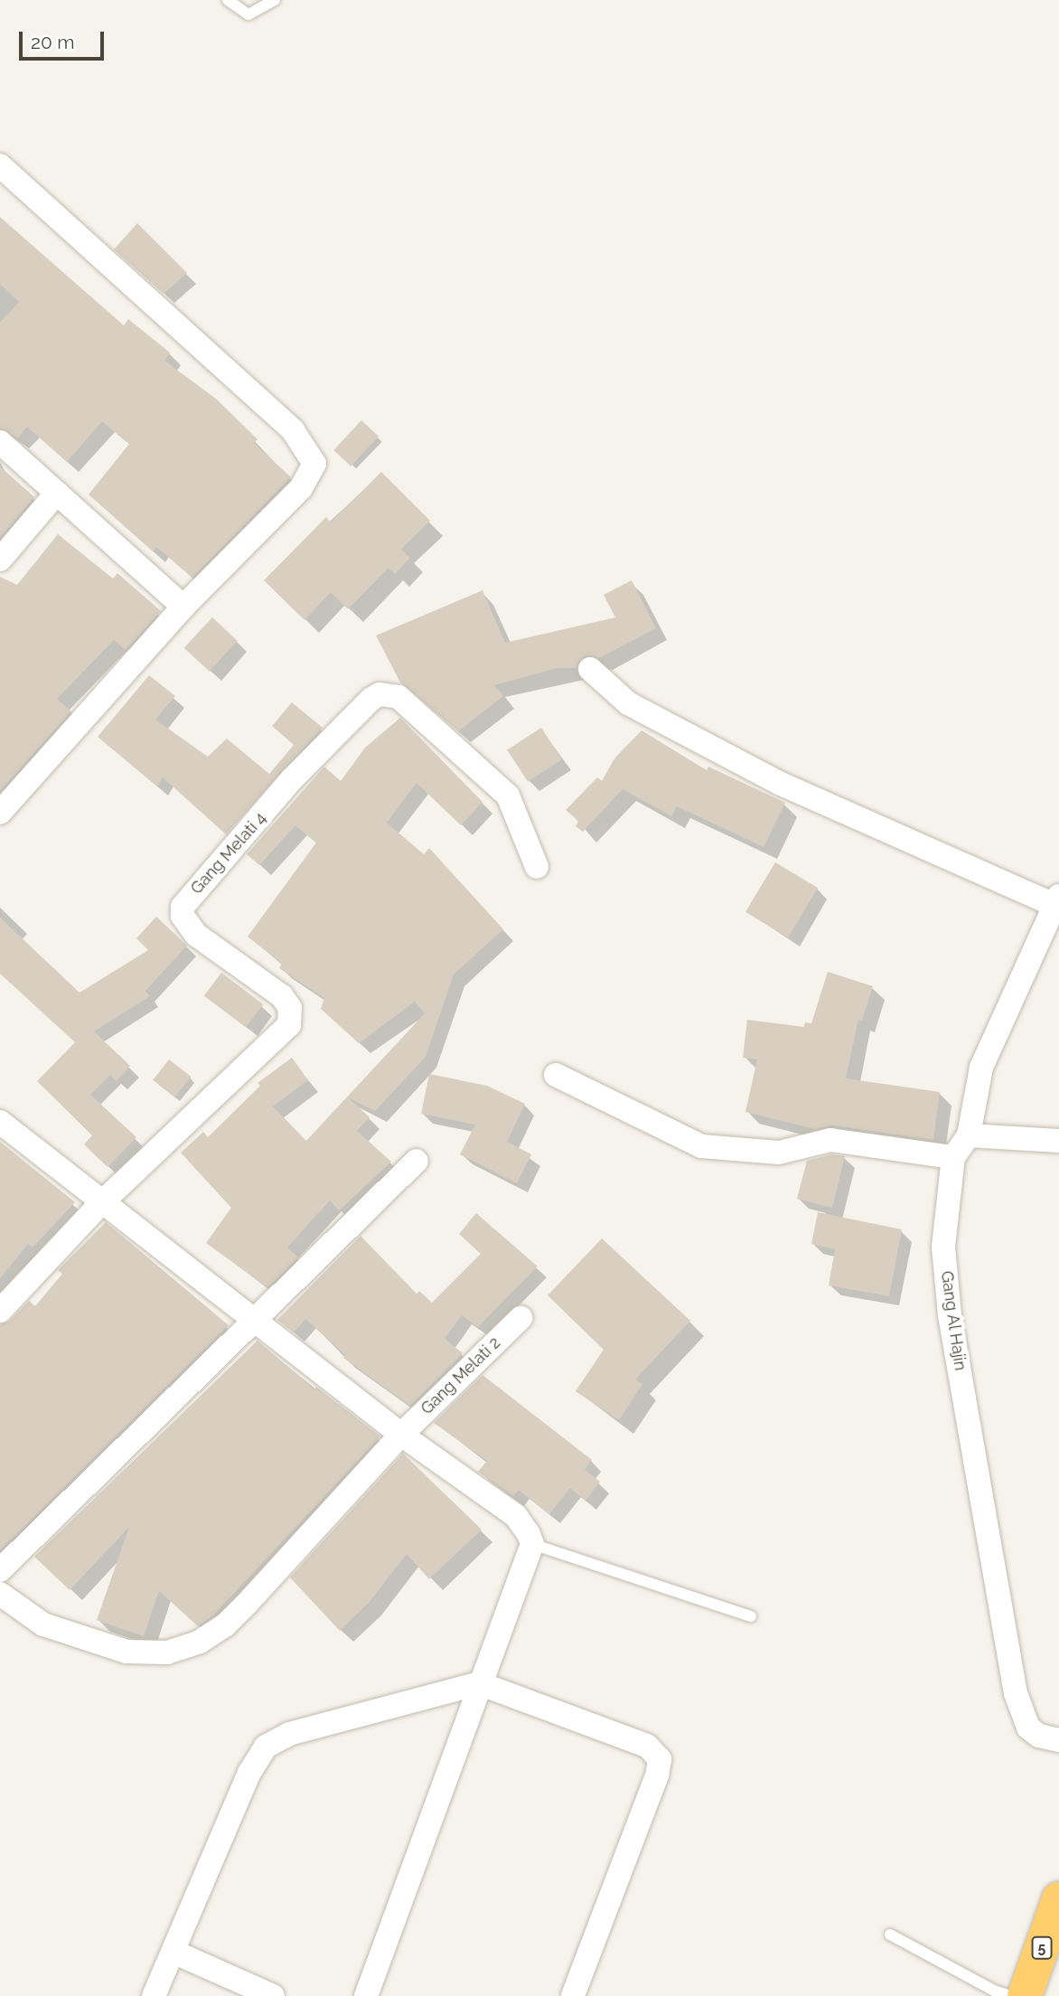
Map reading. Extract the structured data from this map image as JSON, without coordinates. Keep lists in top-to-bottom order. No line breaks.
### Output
{"streets":{"highway":["5"],"street":["Gang Melati 4","Gang Al Hajin","Gang Melati 2"]},"scale_bar":"20 m"}
